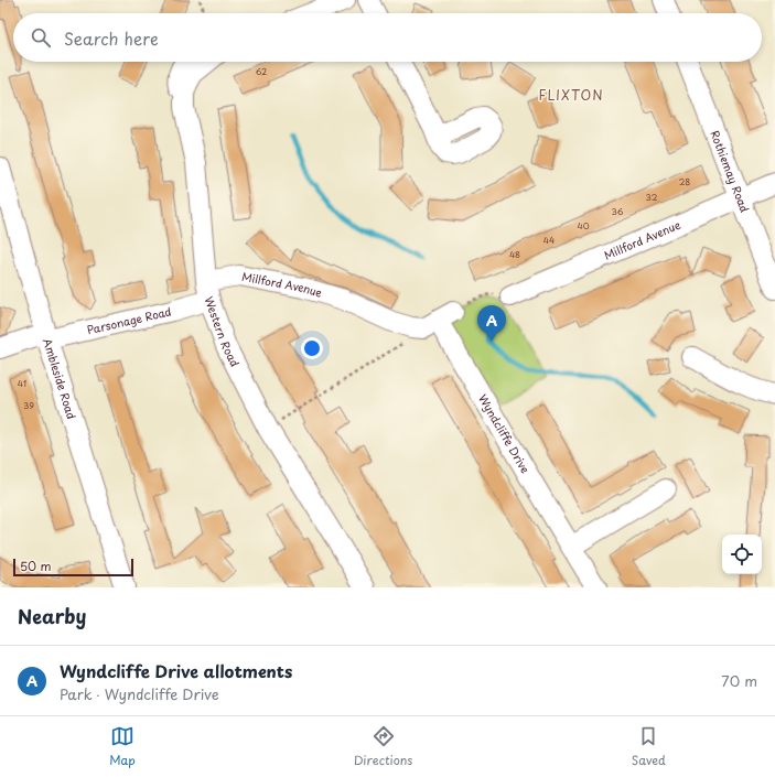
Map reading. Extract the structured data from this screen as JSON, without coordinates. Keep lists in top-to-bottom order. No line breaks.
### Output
{"streets":{"street":["Rothiemay Road","Millford Avenue","Parsonage Road","Western Road","Ambleside Road","Wyndcliffe Drive"]},"crossings":[["Rothiemay Road","Millford Avenue"],["Millford Avenue","Western Road"],["Millford Avenue","Wyndcliffe Drive"],["Parsonage Road","Western Road"],["Parsonage Road","Ambleside Road"]],"districts":["FLIXTON"],"house_numbers":["62","28","32","36","40","44","48","41","39"],"scale_bar":"50 m","page":{"search":"Search here","pins":"A","scale":"50 m","heading":"Nearby","list":[{"mark":"A","name":"Wyndcliffe Drive allotments","note":"Park · Wyndcliffe Drive","value":"70 m"}],"nav":["Map","Directions","Saved"]}}
